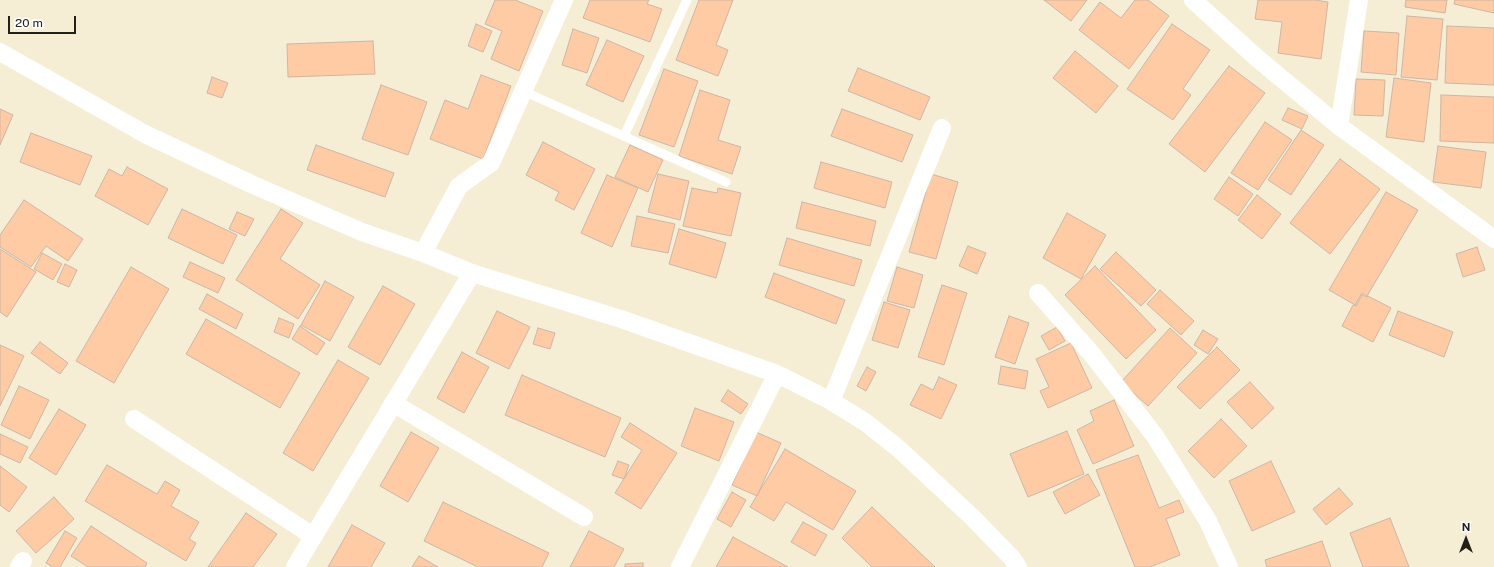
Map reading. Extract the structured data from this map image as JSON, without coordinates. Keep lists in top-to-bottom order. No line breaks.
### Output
{"scale_bar":"20 m","north":"top"}
